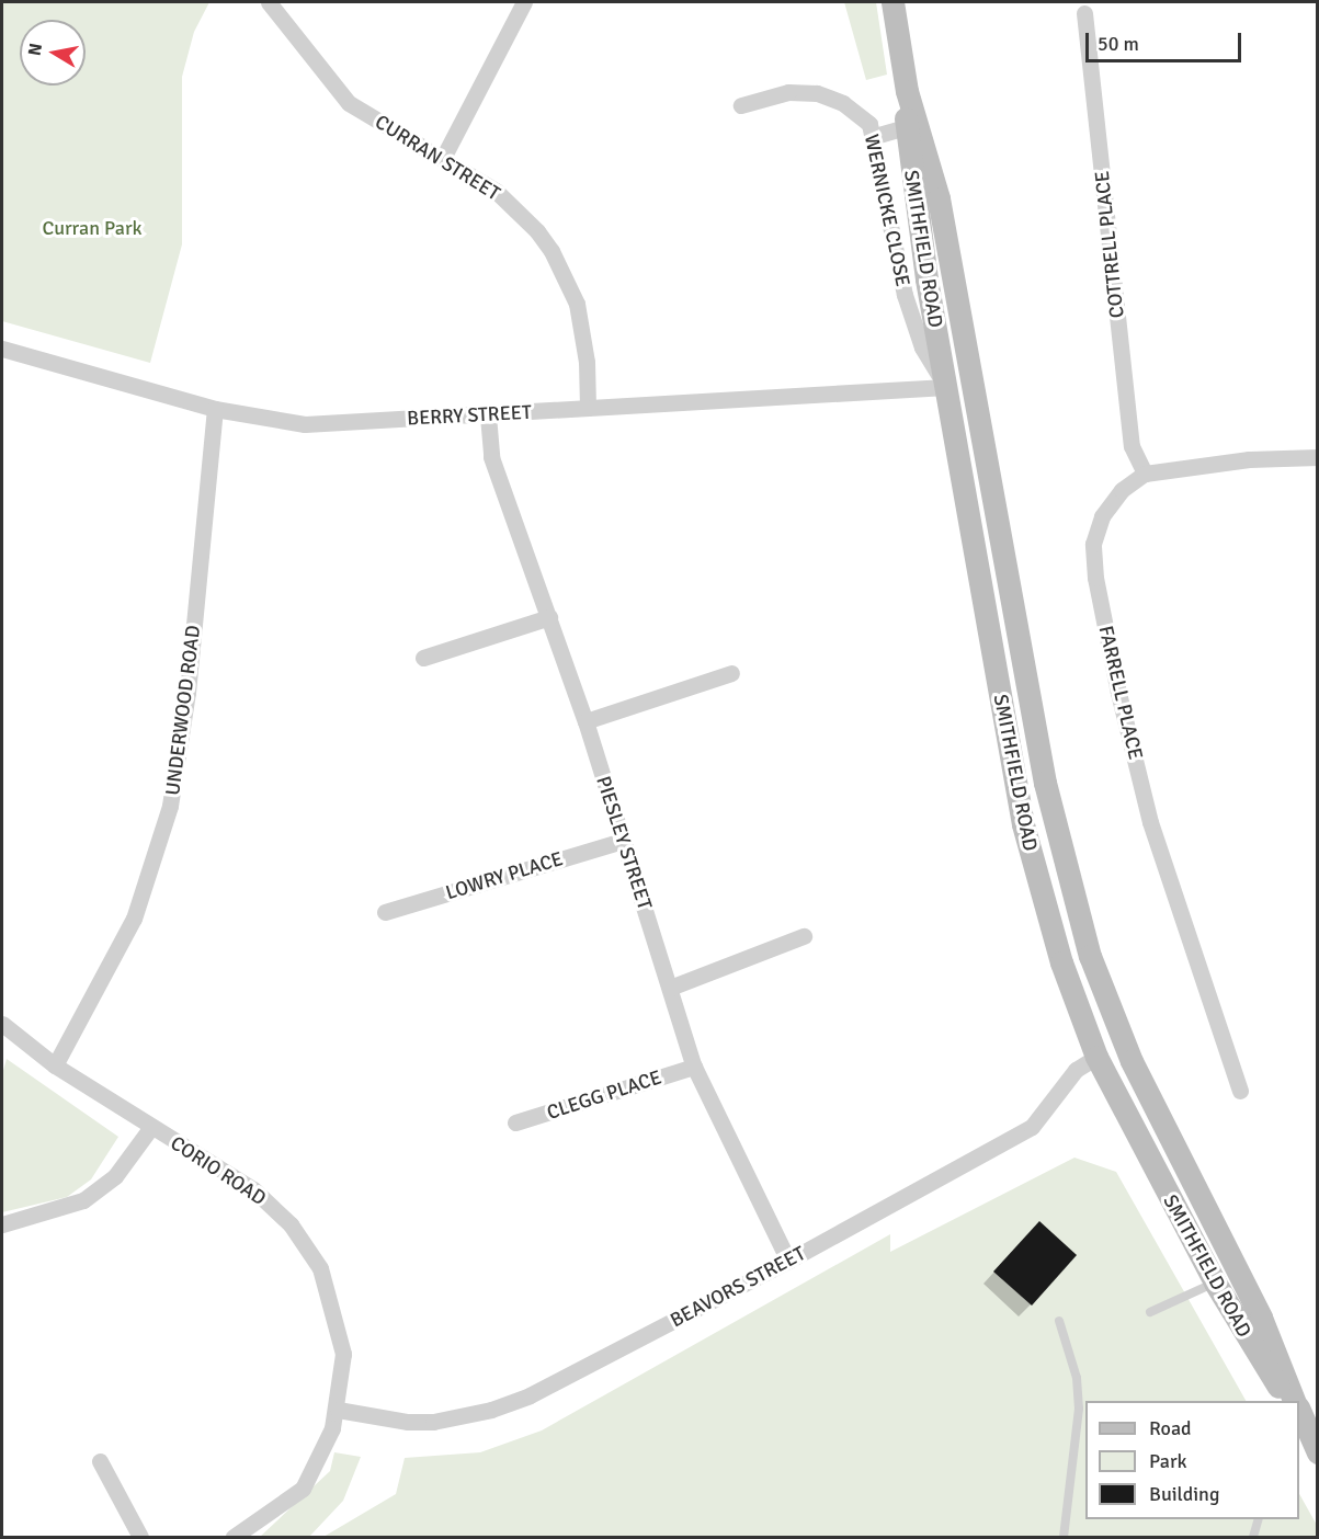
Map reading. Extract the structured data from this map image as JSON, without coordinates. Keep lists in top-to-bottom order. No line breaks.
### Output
{"streets":{"main road":["SMITHFIELD ROAD"],"street":["CURRAN STREET","WERNICKE CLOSE","COTTRELL PLACE","BERRY STREET","FARRELL PLACE","UNDERWOOD ROAD","PIESLEY STREET","LOWRY PLACE","CLEGG PLACE","CORIO ROAD","BEAVORS STREET"]},"crossings":[["CURRAN STREET","BERRY STREET"],["WERNICKE CLOSE","SMITHFIELD ROAD"],["WERNICKE CLOSE","BERRY STREET"],["COTTRELL PLACE","FARRELL PLACE"],["SMITHFIELD ROAD","BERRY STREET"],["SMITHFIELD ROAD","BEAVORS STREET"],["BERRY STREET","UNDERWOOD ROAD"],["BERRY STREET","PIESLEY STREET"],["UNDERWOOD ROAD","CORIO ROAD"],["PIESLEY STREET","LOWRY PLACE"],["PIESLEY STREET","CLEGG PLACE"],["PIESLEY STREET","BEAVORS STREET"],["CORIO ROAD","BEAVORS STREET"]],"parks":["Curran Park"],"legend":["Road","Park","Building"],"scale_bar":"50 m","north":"left"}
